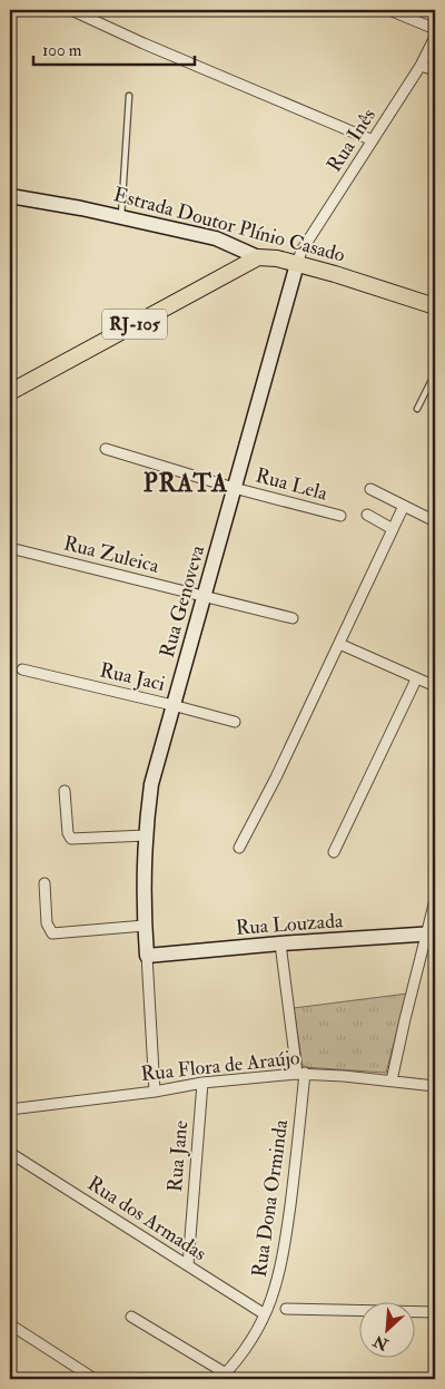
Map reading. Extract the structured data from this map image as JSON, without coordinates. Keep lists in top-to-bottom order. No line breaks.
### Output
{"streets":{"main road":["Estrada Doutor Plínio Casado","RJ-105"],"street":["Rua Inês","Rua Lela","Rua Zuleica","Rua Genoveva","Rua Jaci","Rua Louzada","Rua Flora de Araújo","Rua Jane","Rua Dona Orminda","Rua dos Armadas"]},"crossings":[["Rua Inês","Estrada Doutor Plínio Casado"],["Rua Inês","Rua Genoveva"],["Estrada Doutor Plínio Casado","RJ-105"],["Estrada Doutor Plínio Casado","Rua Genoveva"],["Rua Lela","Rua Genoveva"],["Rua Zuleica","Rua Genoveva"],["Rua Genoveva","Rua Jaci"],["Rua Genoveva","Rua Louzada"],["Rua Louzada","Rua Dona Orminda"],["Rua Flora de Araújo","Rua Jane"],["Rua Flora de Araújo","Rua Dona Orminda"],["Rua Jane","Rua dos Armadas"],["Rua Dona Orminda","Rua dos Armadas"]],"districts":["PRATA"],"scale_bar":"100 m","north":"bottom left"}
